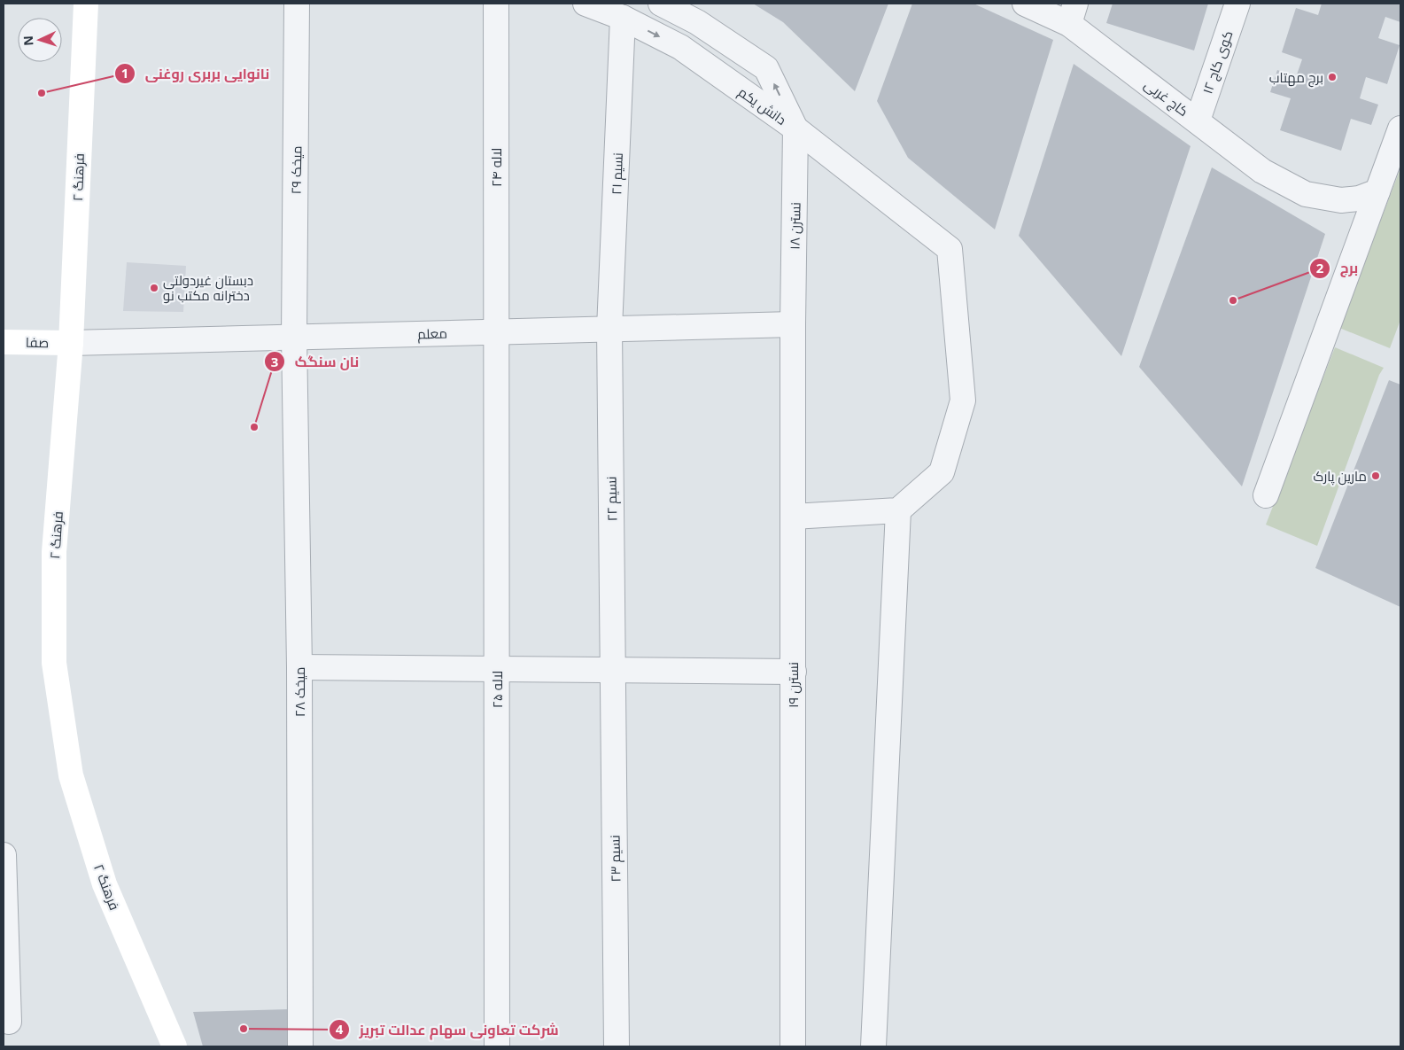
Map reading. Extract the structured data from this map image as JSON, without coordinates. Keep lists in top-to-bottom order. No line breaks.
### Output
{"streets":{"main road":["فرهنگ ۲","صفا"],"street":["کوی کاج ۱۲","کاج غربی","دانش یکم","لاله ۲۴","میخک ۲۹","نسیم ۲۱","نسترن ۱۸","معلم","نسیم ۲۲","نسترن ۱۹","لاله ۲۵","میخک ۲۸","نسیم ۲۳"]},"crossings":[["کوی کاج ۱۲","کاج غربی"],["دانش یکم","نسیم ۲۱"],["دانش یکم","نسترن ۱۸"],["لاله ۲۴","معلم"],["لاله ۲۴","لاله ۲۵"],["میخک ۲۹","معلم"],["میخک ۲۹","میخک ۲۸"],["نسیم ۲۱","معلم"],["نسیم ۲۱","نسیم ۲۲"],["فرهنگ ۲","معلم"],["فرهنگ ۲","صفا"],["نسترن ۱۸","معلم"],["نسترن ۱۸","نسترن ۱۹"],["معلم","صفا"],["معلم","نسیم ۲۲"],["معلم","نسترن ۱۹"],["معلم","لاله ۲۵"],["معلم","میخک ۲۸"],["نسیم ۲۲","نسیم ۲۳"]],"places":["برج مهتاب","نانوایی بربری روغنی","دبستان غیردولتی دخترانه مکتب نو","برج","نان سنگک","مارین پارک","شرکت تعاونی سهام عدالت تبریز"],"north":"left"}
